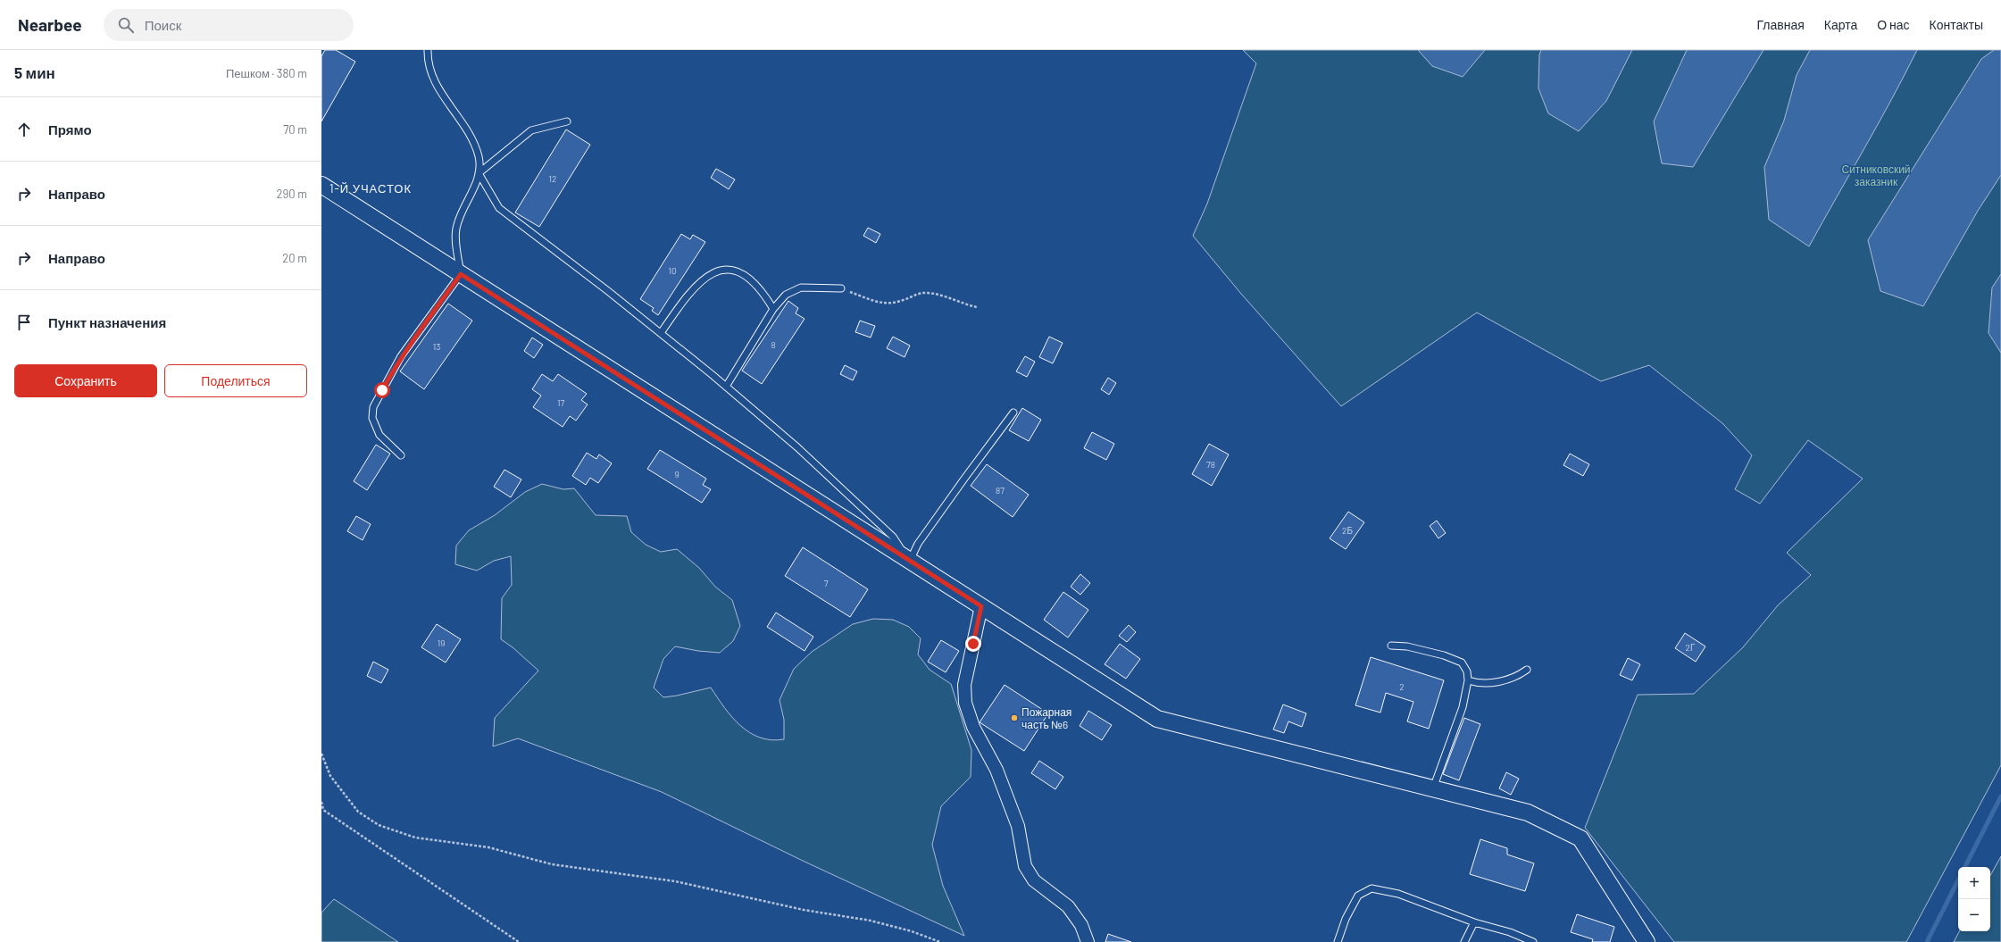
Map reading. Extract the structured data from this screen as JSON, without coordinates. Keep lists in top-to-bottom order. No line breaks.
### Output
{"districts":["1-Й УЧАСТОК"],"parks":["Ситниковский заказник"],"places":["Пожарная часть №6"],"house_numbers":["12","10","8","13","17","78","9","87","2Б","7","19","2Г","2"],"page":{"header":"Nearbee","search":"Поиск","nav":["Главная","Карта","О нас","Контакты"],"heading":["5 мин","Пешком · 380 m"],"list":[["Прямо","70 m"],["Направо","290 m"],["Направо","20 m"],"Пункт назначения"],"buttons":["Сохранить","Поделиться"],"map_buttons":["+","−"]}}
